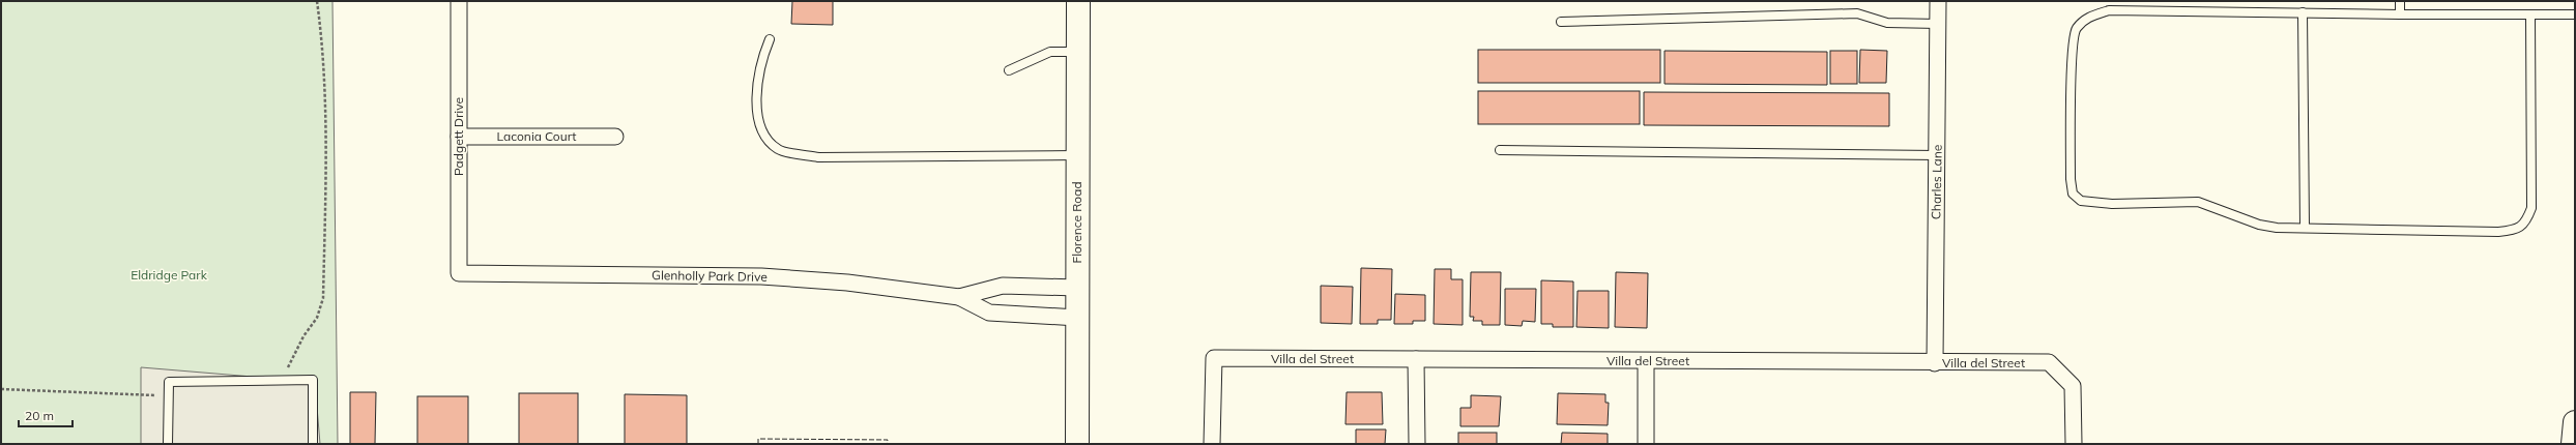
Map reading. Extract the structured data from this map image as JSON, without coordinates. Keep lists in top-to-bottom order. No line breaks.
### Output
{"streets":{"street":["Padgett Drive","Laconia Court","Charles Lane","Florence Road","Glenholly Park Drive","Villa del Street"]},"crossings":[["Padgett Drive","Laconia Court"],["Padgett Drive","Glenholly Park Drive"],["Charles Lane","Villa del Street"],["Florence Road","Glenholly Park Drive"]],"parks":["Eldridge Park"],"scale_bar":"20 m"}
